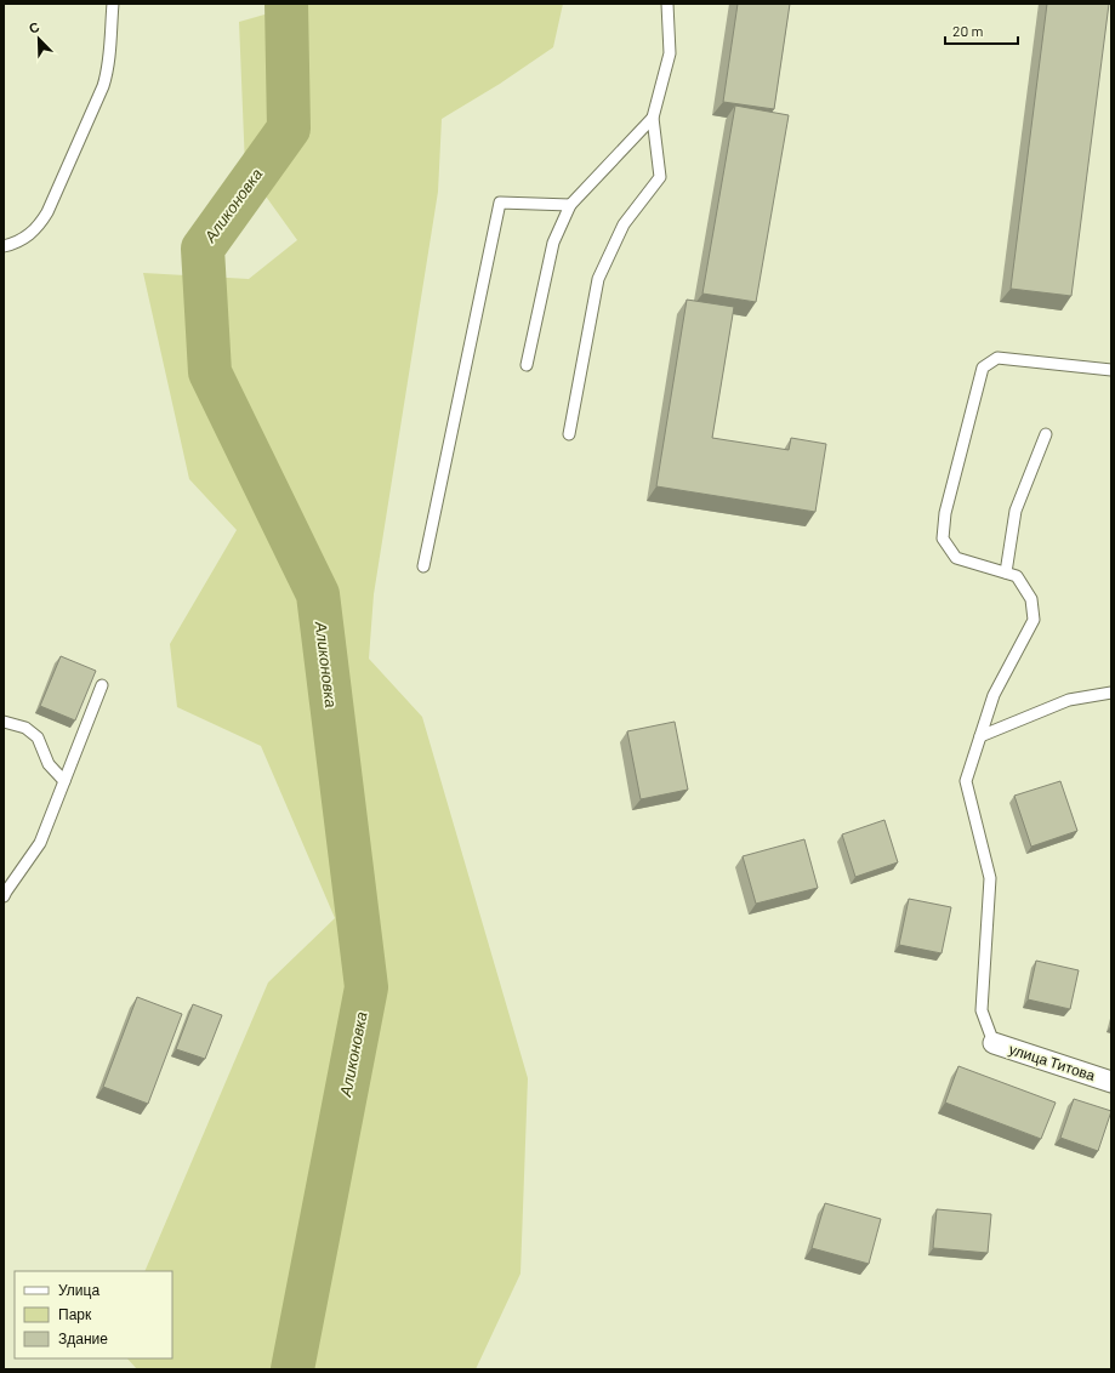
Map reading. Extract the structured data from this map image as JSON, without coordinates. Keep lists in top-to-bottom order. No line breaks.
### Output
{"streets":{"street":["улица Титова"]},"water":["Аликоновка"],"legend":["Улица","Парк","Здание"],"scale_bar":"20 m","north":"top left"}
